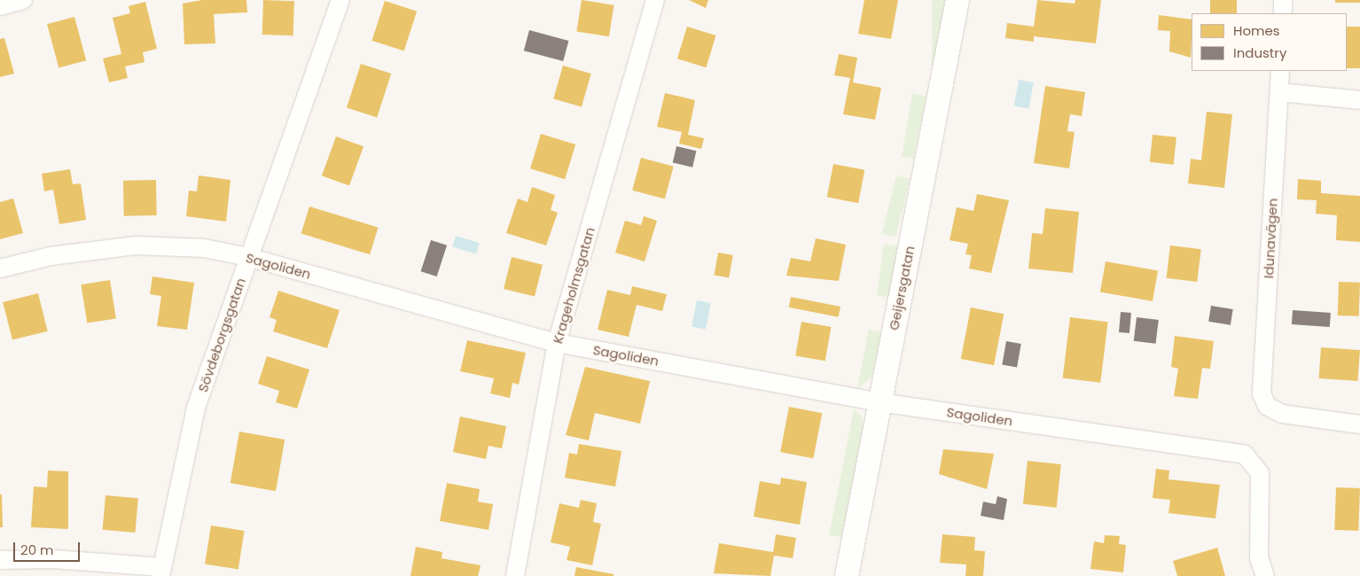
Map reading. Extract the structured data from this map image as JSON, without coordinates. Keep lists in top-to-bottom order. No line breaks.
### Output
{"streets":{"street":["Idunavägen","Sagoliden","Krageholmsgatan","Geijersgatan","Sövdeborgsgatan"]},"crossings":[["Sagoliden","Krageholmsgatan"],["Sagoliden","Geijersgatan"],["Sagoliden","Sövdeborgsgatan"]],"legend":["Homes","Industry"],"scale_bar":"20 m"}
